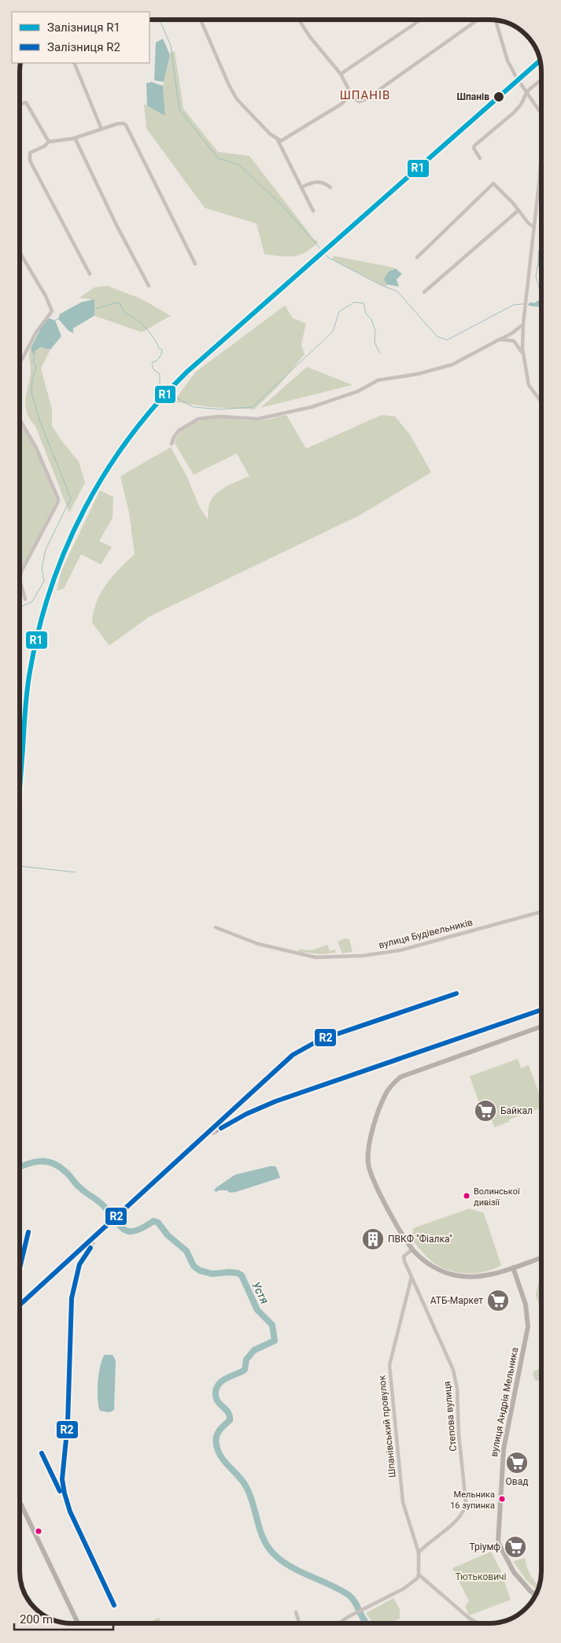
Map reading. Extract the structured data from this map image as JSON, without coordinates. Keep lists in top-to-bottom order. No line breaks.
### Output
{"streets":{"street":["вулиця Будівельників","вулиця Андрія Мельника","Степова вулиця","Шпанівський провулок"]},"crossings":[["Степова вулиця","Шпанівський провулок"]],"districts":["ШПАНІВ"],"water":["Устя"],"parks":["Тютьковичі"],"places":{"other":["Шпанів","Волинської дивізії","Мельника 16 зупинка"],"supermarket":["Байкал","АТБ-Маркет","Овад","Тріумф"],"building":["ПВКФ \"Фіалка\""]},"lines":["rail line R1","rail line R2"],"legend":["Залізниця R1","Залізниця R2"],"scale_bar":"200 m"}
